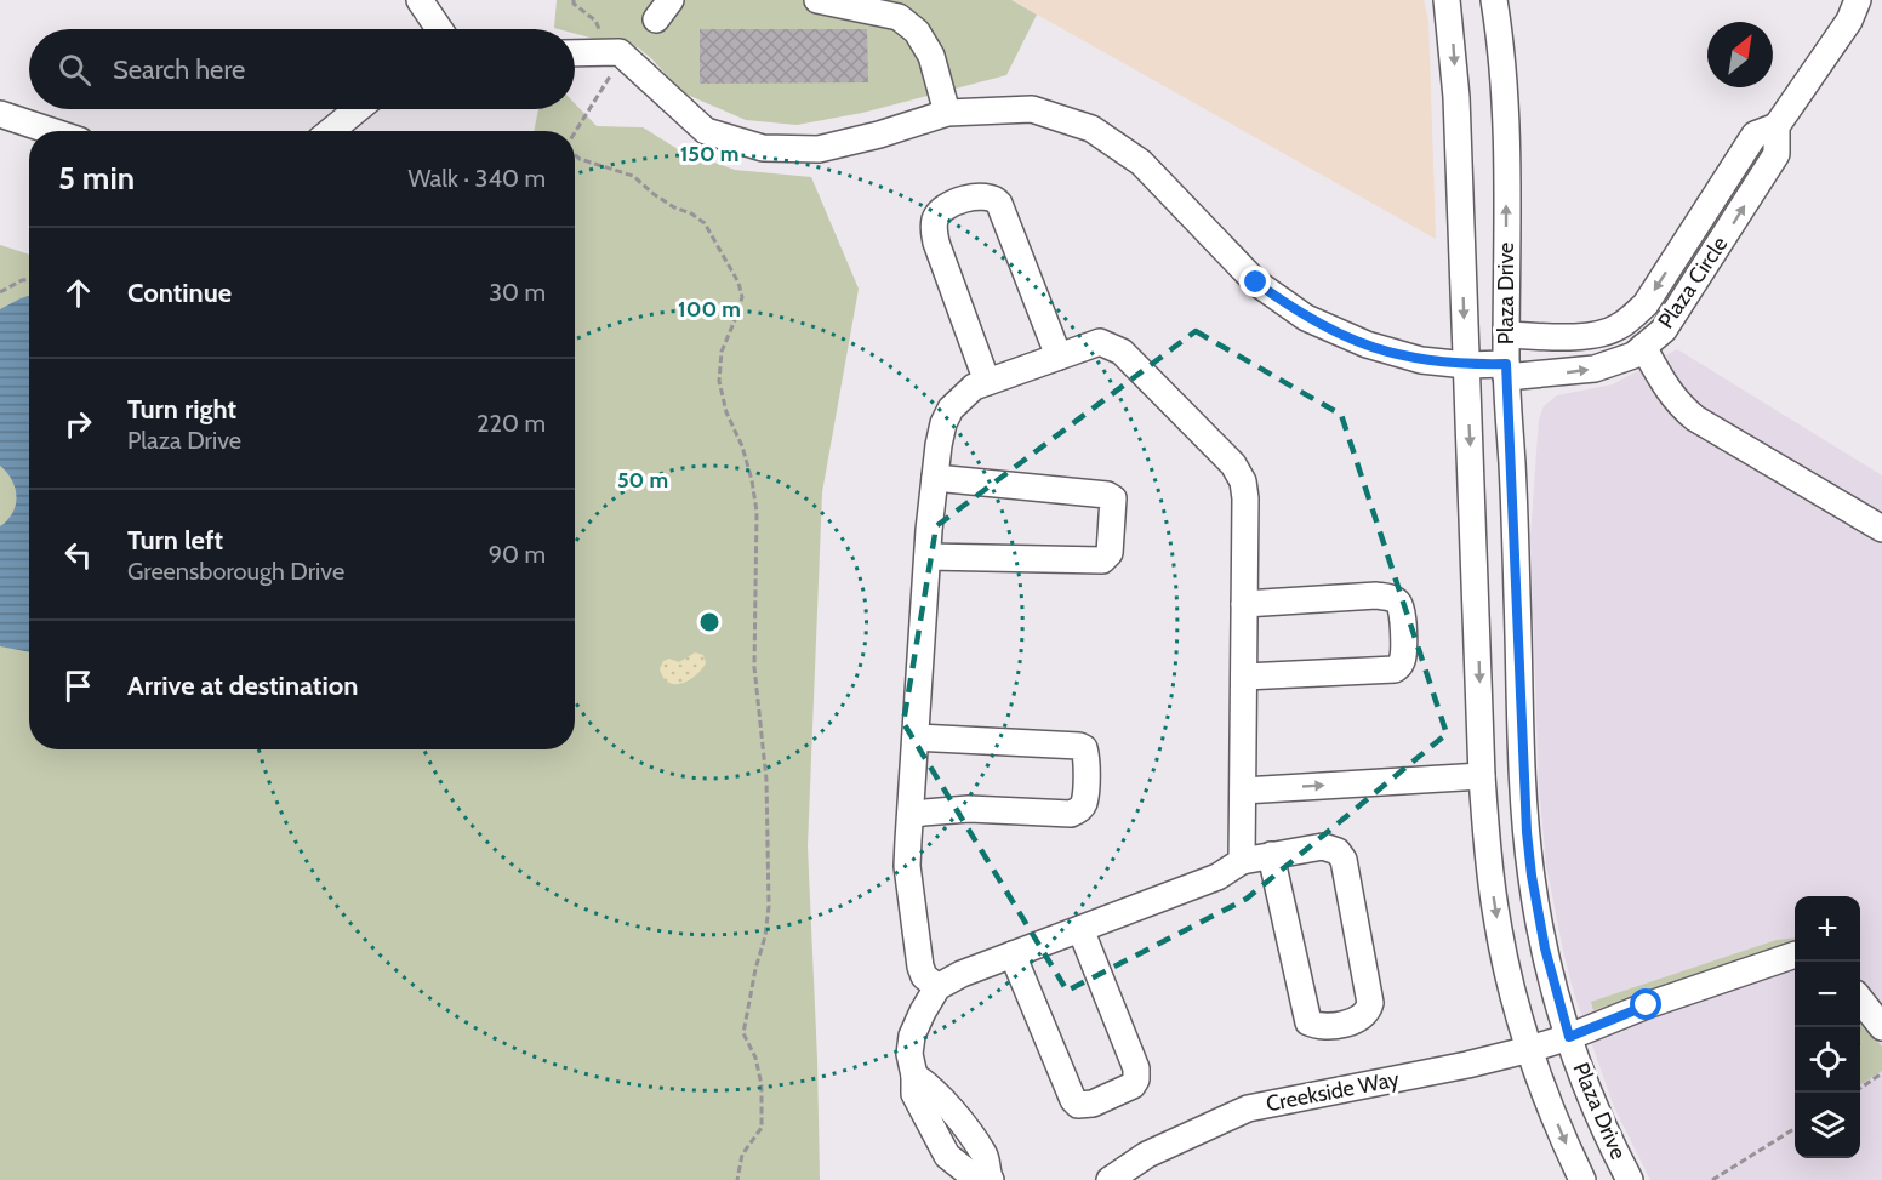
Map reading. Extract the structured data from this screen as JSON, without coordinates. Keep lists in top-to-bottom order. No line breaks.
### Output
{"streets":{"street":["Plaza Circle","Plaza Drive","Creekside Way"]},"crossings":[["Plaza Circle","Plaza Drive"],["Plaza Drive","Creekside Way"]],"north":"top right","page":{"search":"Search here","heading":["5 min","Walk · 340 m"],"list":[["Continue","30 m"],["Turn right","Plaza Drive","220 m"],["Turn left","Greensborough Drive","90 m"],"Arrive at destination"],"map_buttons":["+","−"]},"rings":["150 m","100 m","50 m"]}
